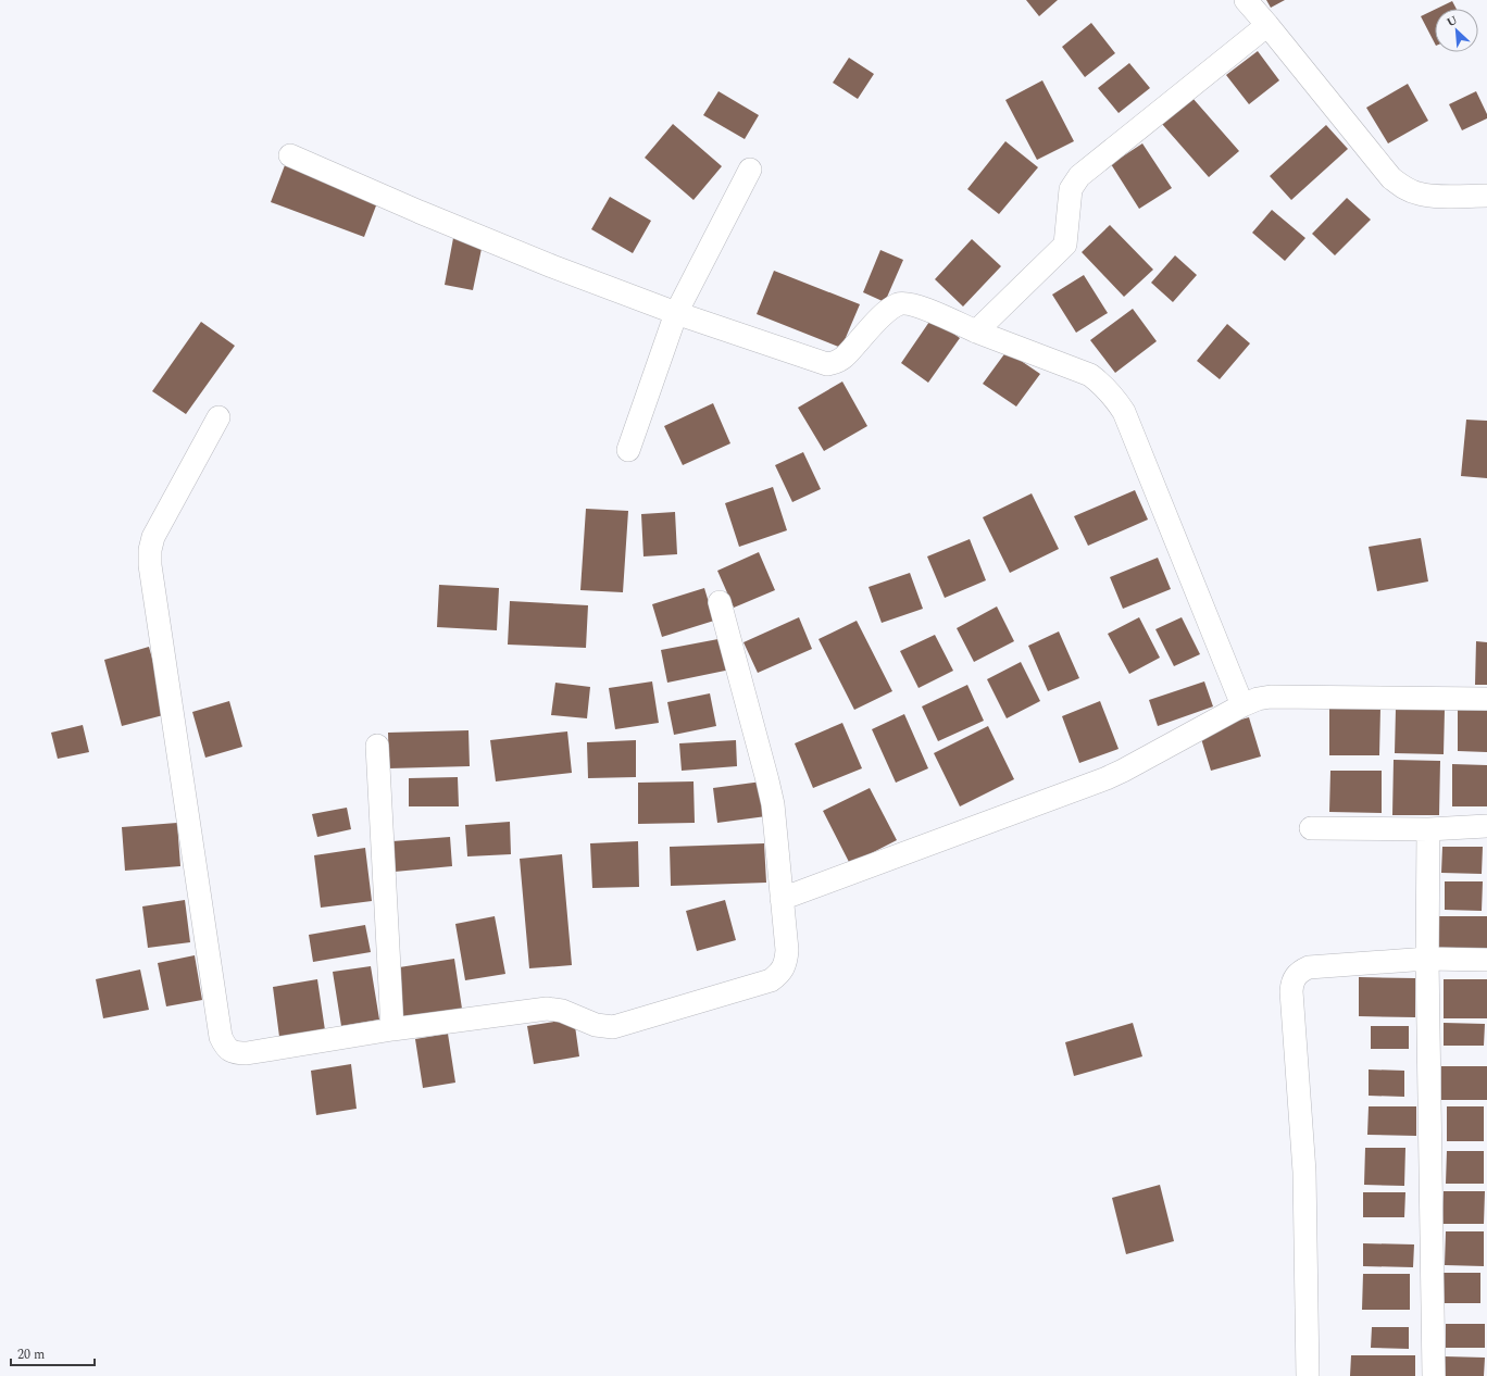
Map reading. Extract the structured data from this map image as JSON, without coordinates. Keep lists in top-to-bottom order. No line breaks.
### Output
{"scale_bar":"20 m","north":"top left"}
